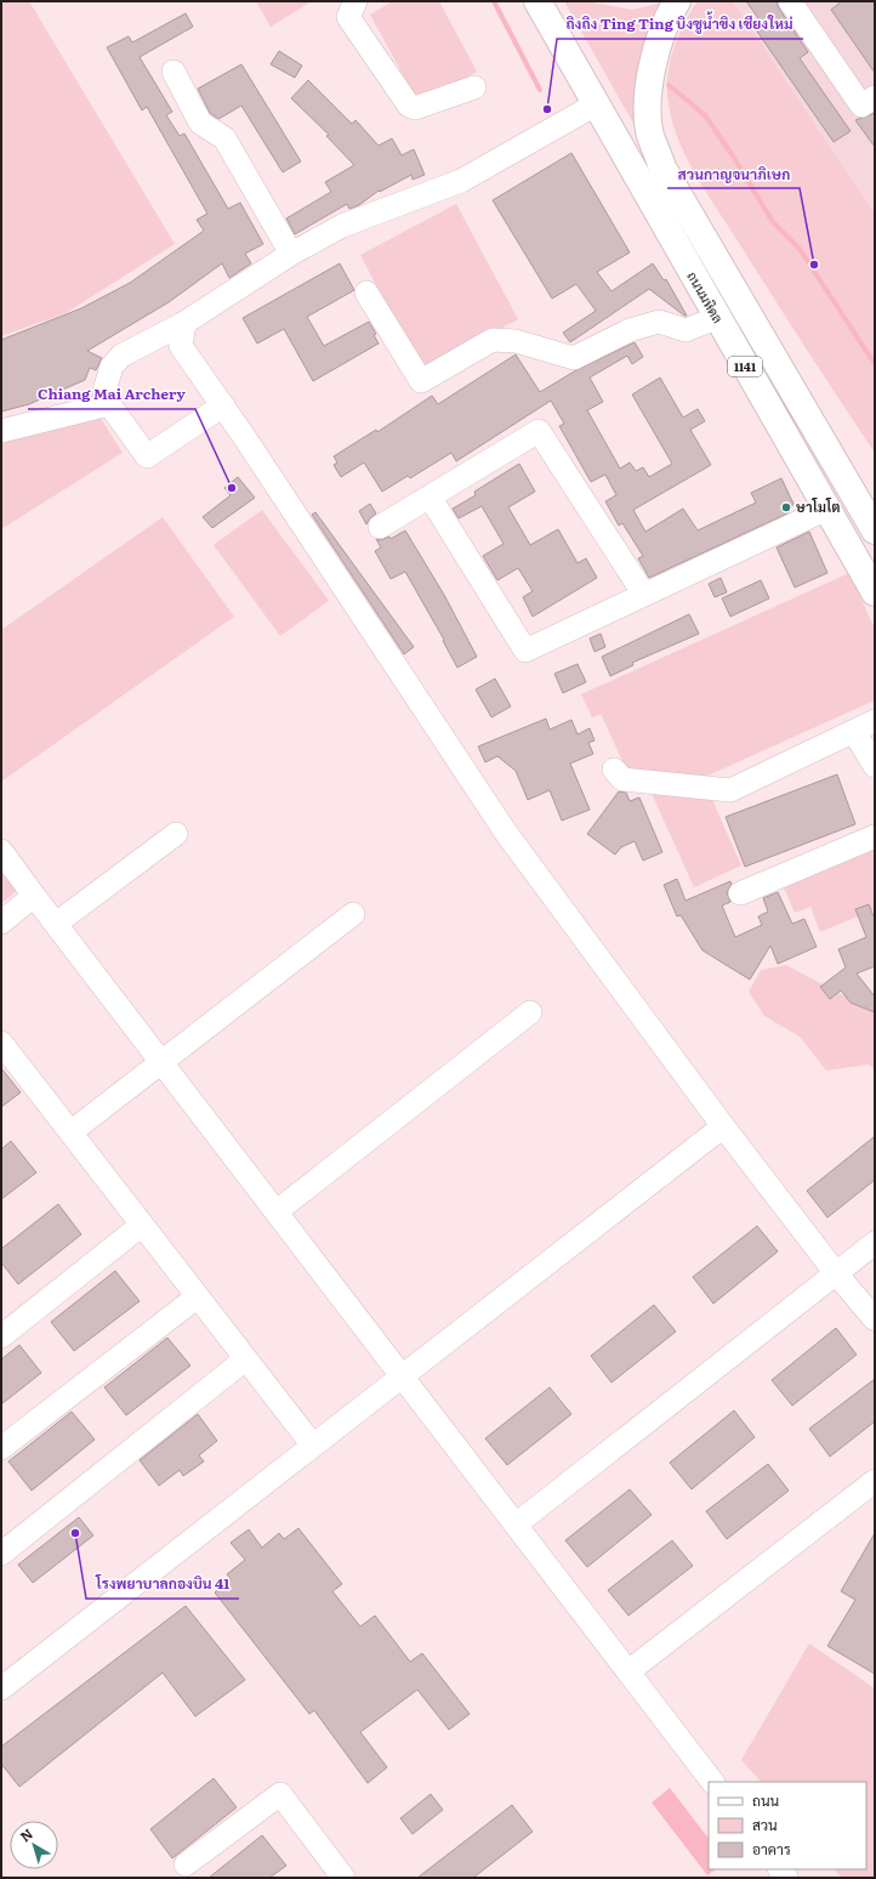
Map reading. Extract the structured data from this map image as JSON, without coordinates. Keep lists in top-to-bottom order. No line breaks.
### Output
{"streets":{"main road":["ถนนมหิดล","1141"]},"places":["ถิงถิง Ting Ting บิงซูน้ำขิง เชียงใหม่","สวนกาญจนาภิเษก","Chiang Mai Archery","ษาโมโต","โรงพยาบาลกองบิน 41"],"legend":["ถนน","สวน","อาคาร"],"north":"top left"}
